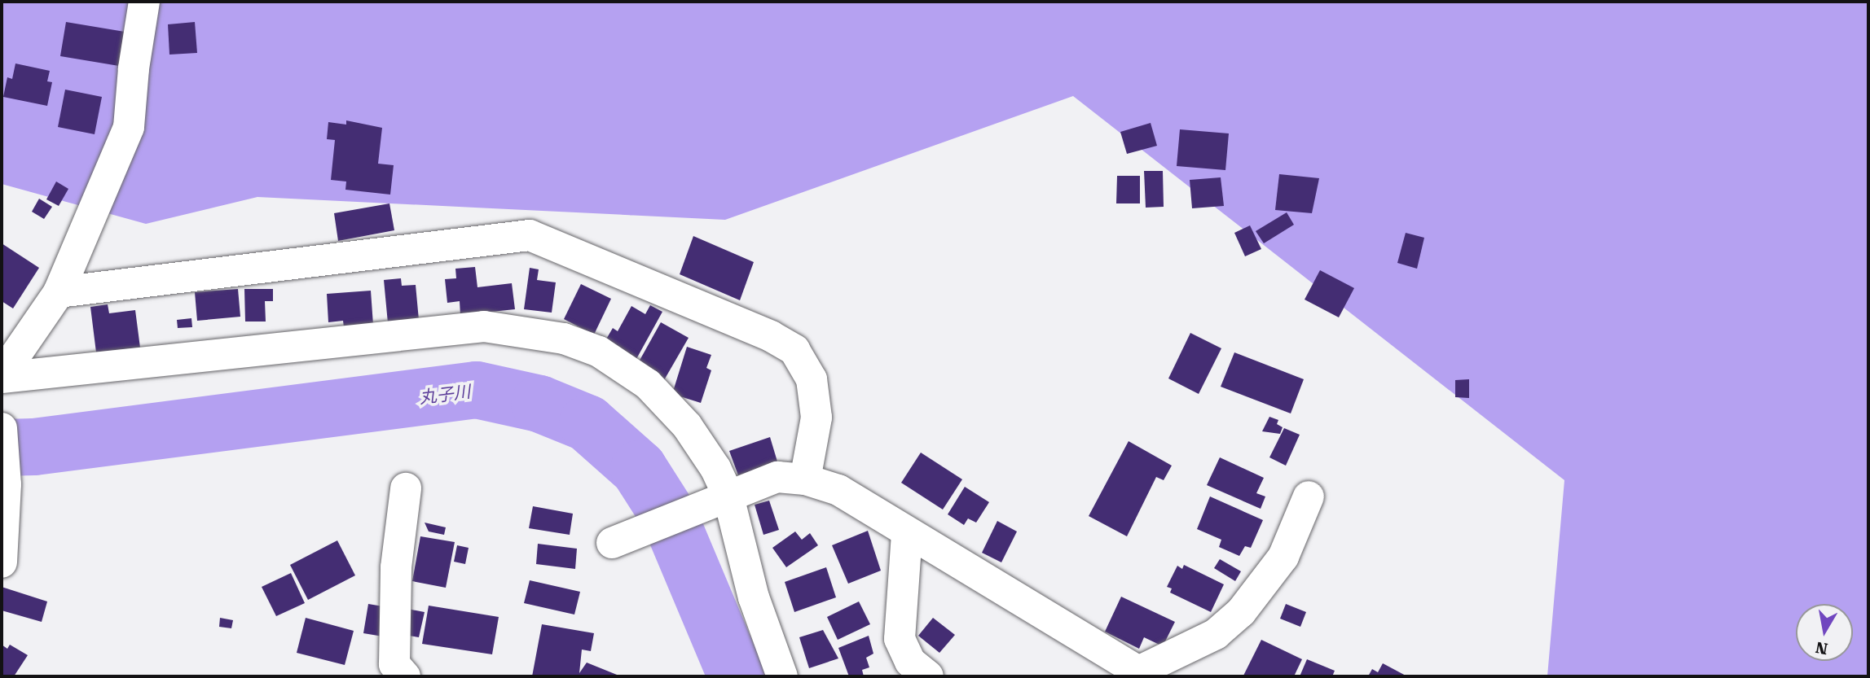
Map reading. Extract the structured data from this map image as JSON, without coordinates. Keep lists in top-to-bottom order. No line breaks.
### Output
{"water":["丸子川"],"north":"bottom"}
